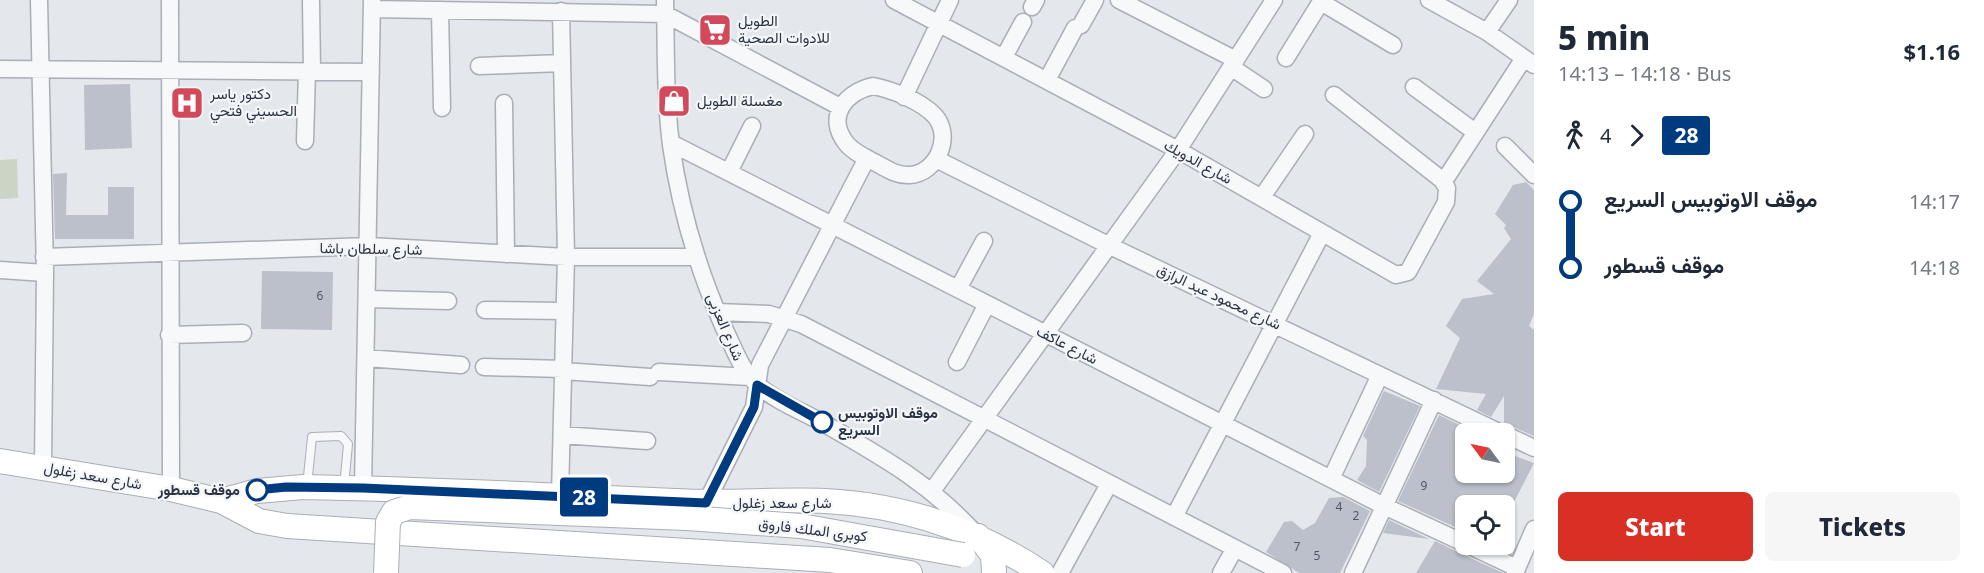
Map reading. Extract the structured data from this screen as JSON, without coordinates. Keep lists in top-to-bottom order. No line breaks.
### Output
{"streets":{"main road":["شارع سعد زغلول","كوبرى الملك فاروق"],"street":["شارع الدويك","شارع سلطان باشا","شارع محمود عبد الرازق","شارع العزبى","شارع عاكف"]},"crossings":[["شارع سلطان باشا","شارع العزبى"],["شارع العزبى","شارع عاكف"],["شارع العزبى","شارع سعد زغلول"]],"places":{"supermarket":["الطويل للادوات الصحية"],"shop":["مغسلة الطويل"],"hospital":["دكتور ياسر الحسيني فتحي"],"other":["موقف الاوتوبيس السريع","موقف قسطور"]},"lines":["bus line 28"],"house_numbers":["6","9","4","2","7","5"],"north":"top left","page":{"on_map":"28","heading":["5 min","14:13 – 14:18 · Bus","$1.16"],"legs":["4","28"],"list":[{"name":"موقف الاوتوبيس السريع","value":"14:17"},{"name":"موقف قسطور","value":"14:18"}],"buttons":["Start","Tickets"]}}
